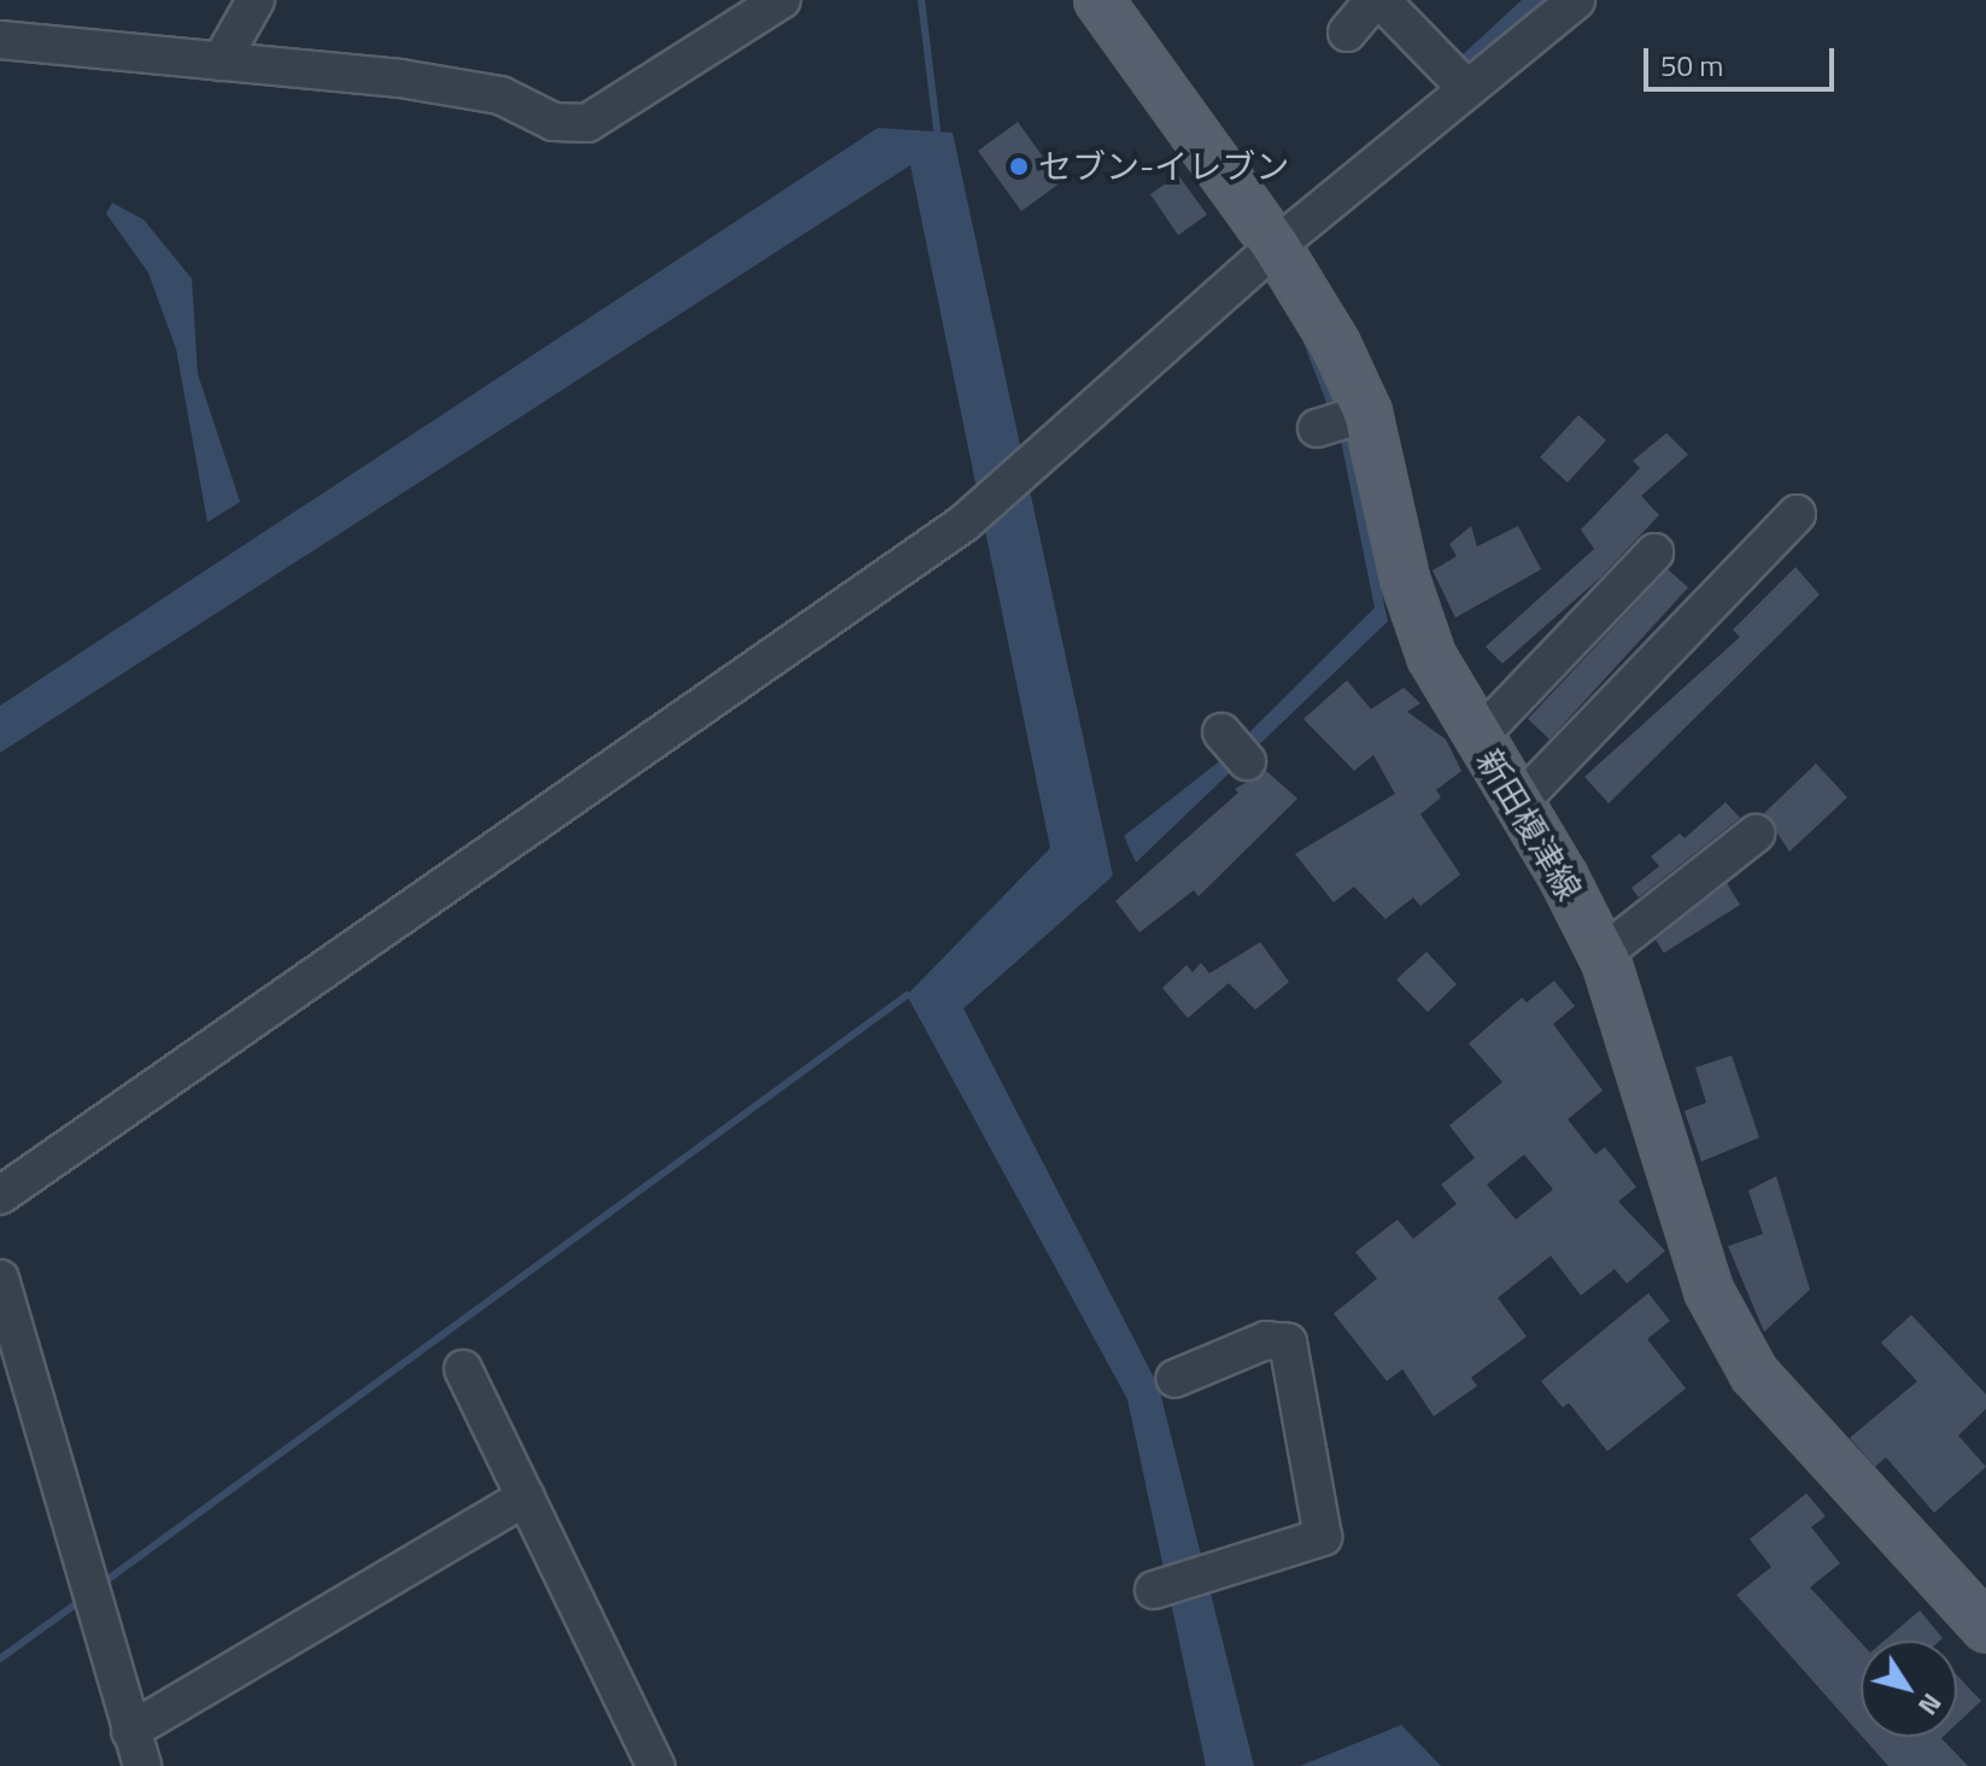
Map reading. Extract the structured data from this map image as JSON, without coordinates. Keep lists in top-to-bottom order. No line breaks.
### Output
{"streets":{"main road":["新田榎津線"]},"places":["セブン-イレブン"],"scale_bar":"50 m","north":"bottom right"}
